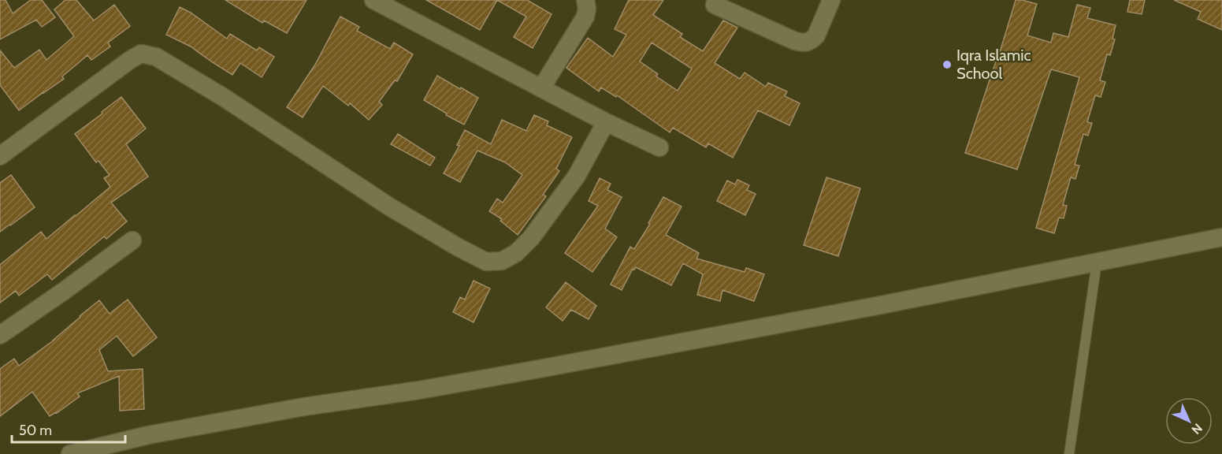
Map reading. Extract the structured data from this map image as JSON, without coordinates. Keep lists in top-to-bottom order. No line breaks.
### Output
{"places":["Iqra Islamic School"],"scale_bar":"50 m","north":"bottom right"}
